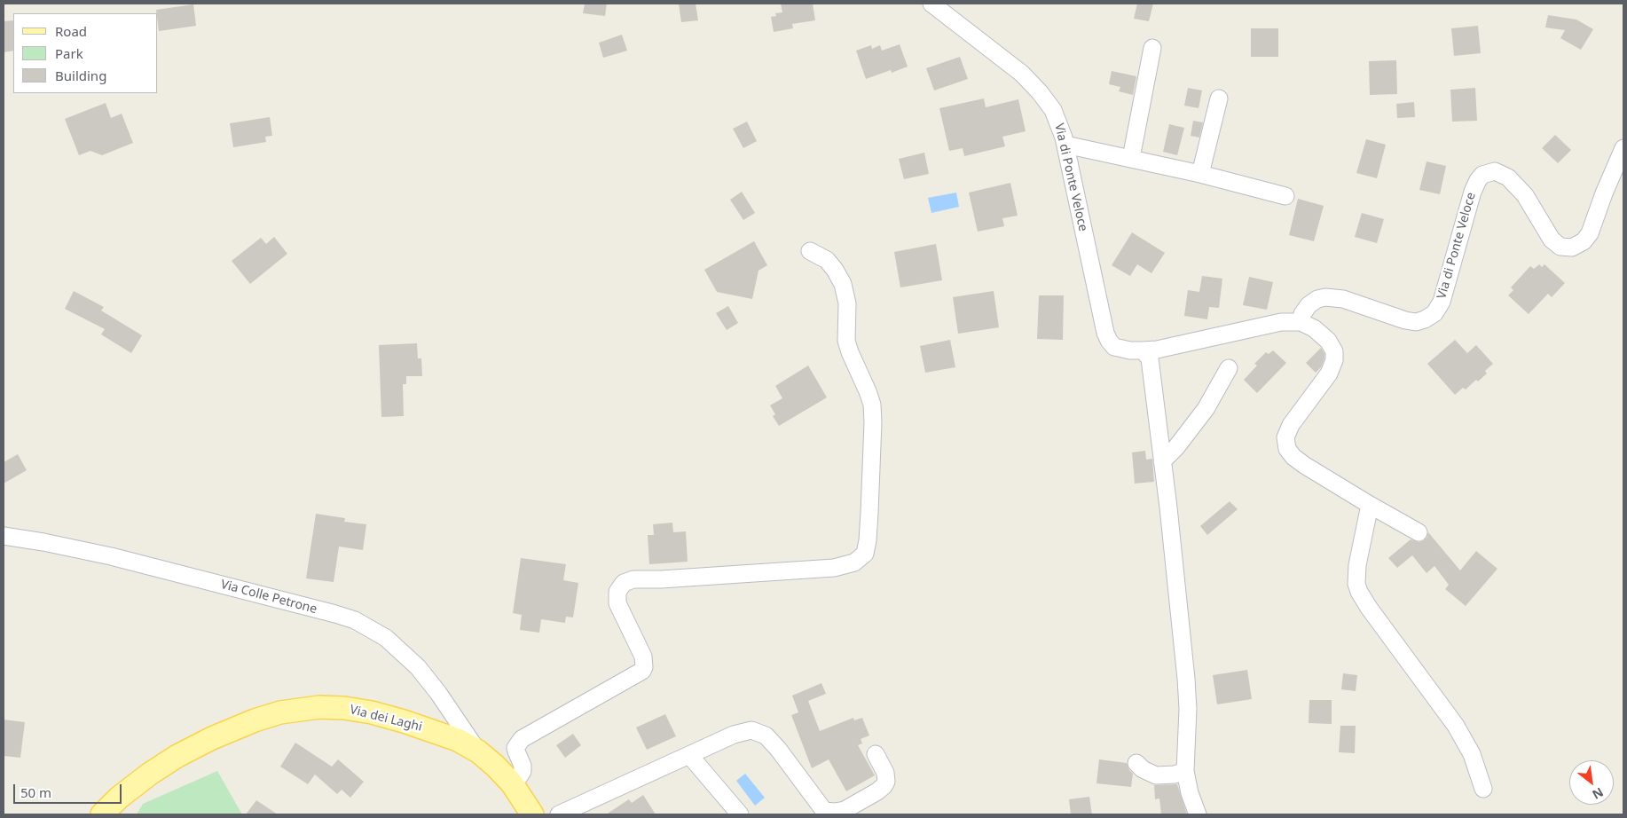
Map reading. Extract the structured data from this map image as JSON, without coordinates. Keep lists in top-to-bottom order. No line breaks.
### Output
{"streets":{"main road":["Via dei Laghi"],"street":["Via di Ponte Veloce","Via Colle Petrone"]},"crossings":[["Via Colle Petrone","Via dei Laghi"]],"legend":["Road","Park","Building"],"scale_bar":"50 m","north":"bottom right"}
